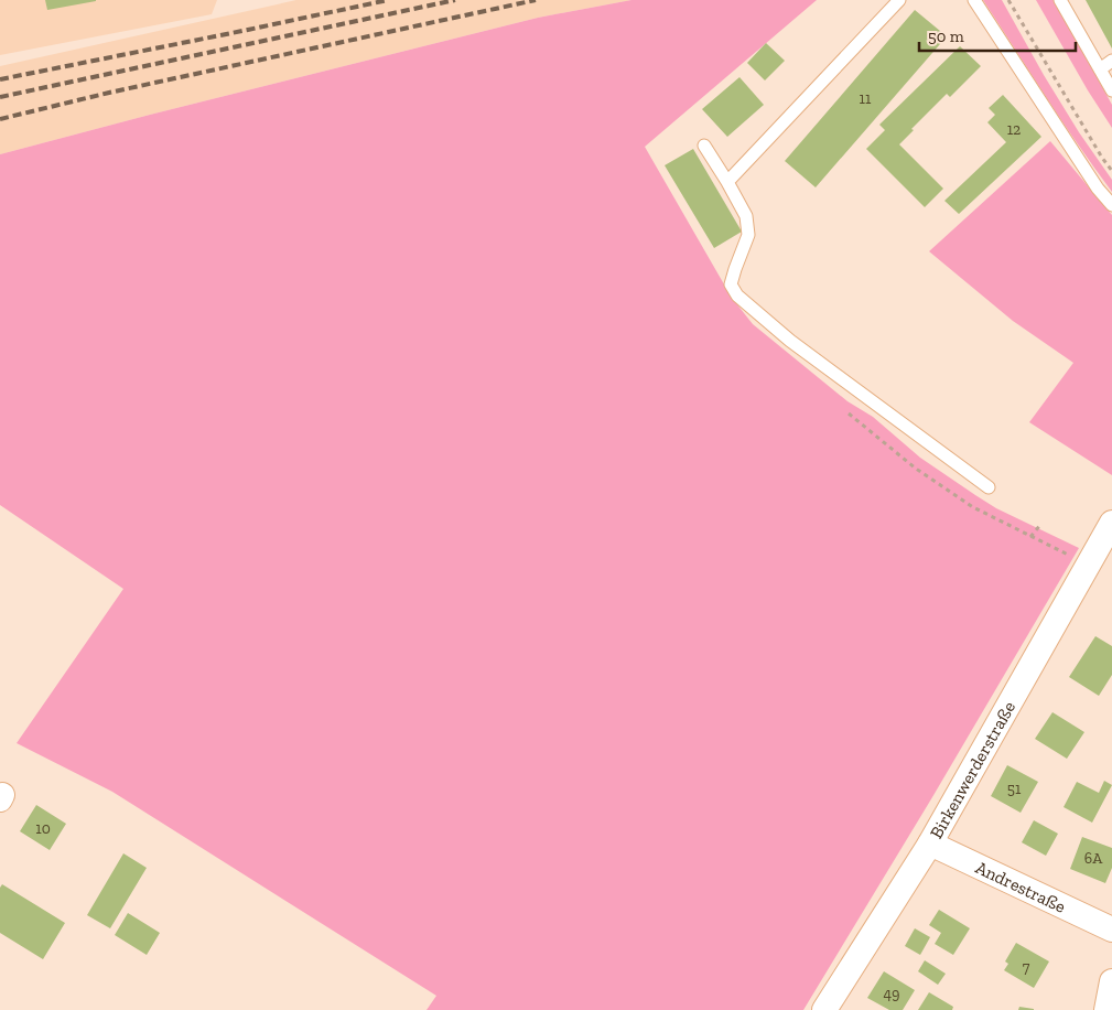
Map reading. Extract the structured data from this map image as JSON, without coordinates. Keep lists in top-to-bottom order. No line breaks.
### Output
{"streets":{"street":["Birkenwerderstraße","Andrestraße"]},"crossings":[["Birkenwerderstraße","Andrestraße"]],"house_numbers":["11","12","51","10","6A","7","49"],"scale_bar":"50 m"}
